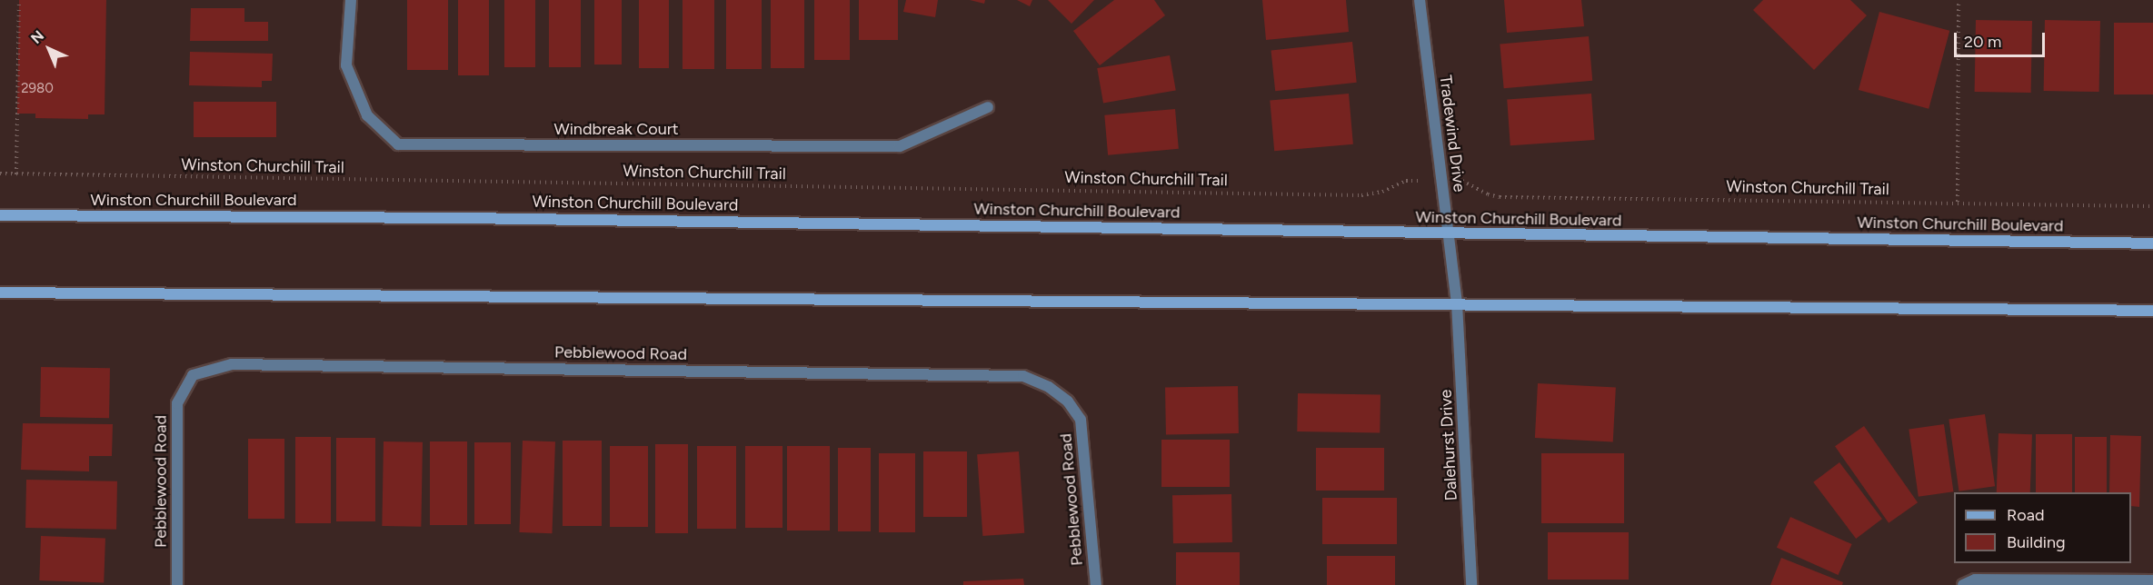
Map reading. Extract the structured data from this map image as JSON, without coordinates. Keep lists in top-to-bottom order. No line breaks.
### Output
{"streets":{"main road":["Winston Churchill Boulevard"],"street":["Windbreak Court","Tradewind Drive","Pebblewood Road","Dalehurst Drive"],"path":["Winston Churchill Trail"]},"crossings":[["Tradewind Drive","Winston Churchill Boulevard"],["Tradewind Drive","Dalehurst Drive"]],"house_numbers":["2980"],"legend":["Road","Building"],"scale_bar":"20 m","north":"top left"}
